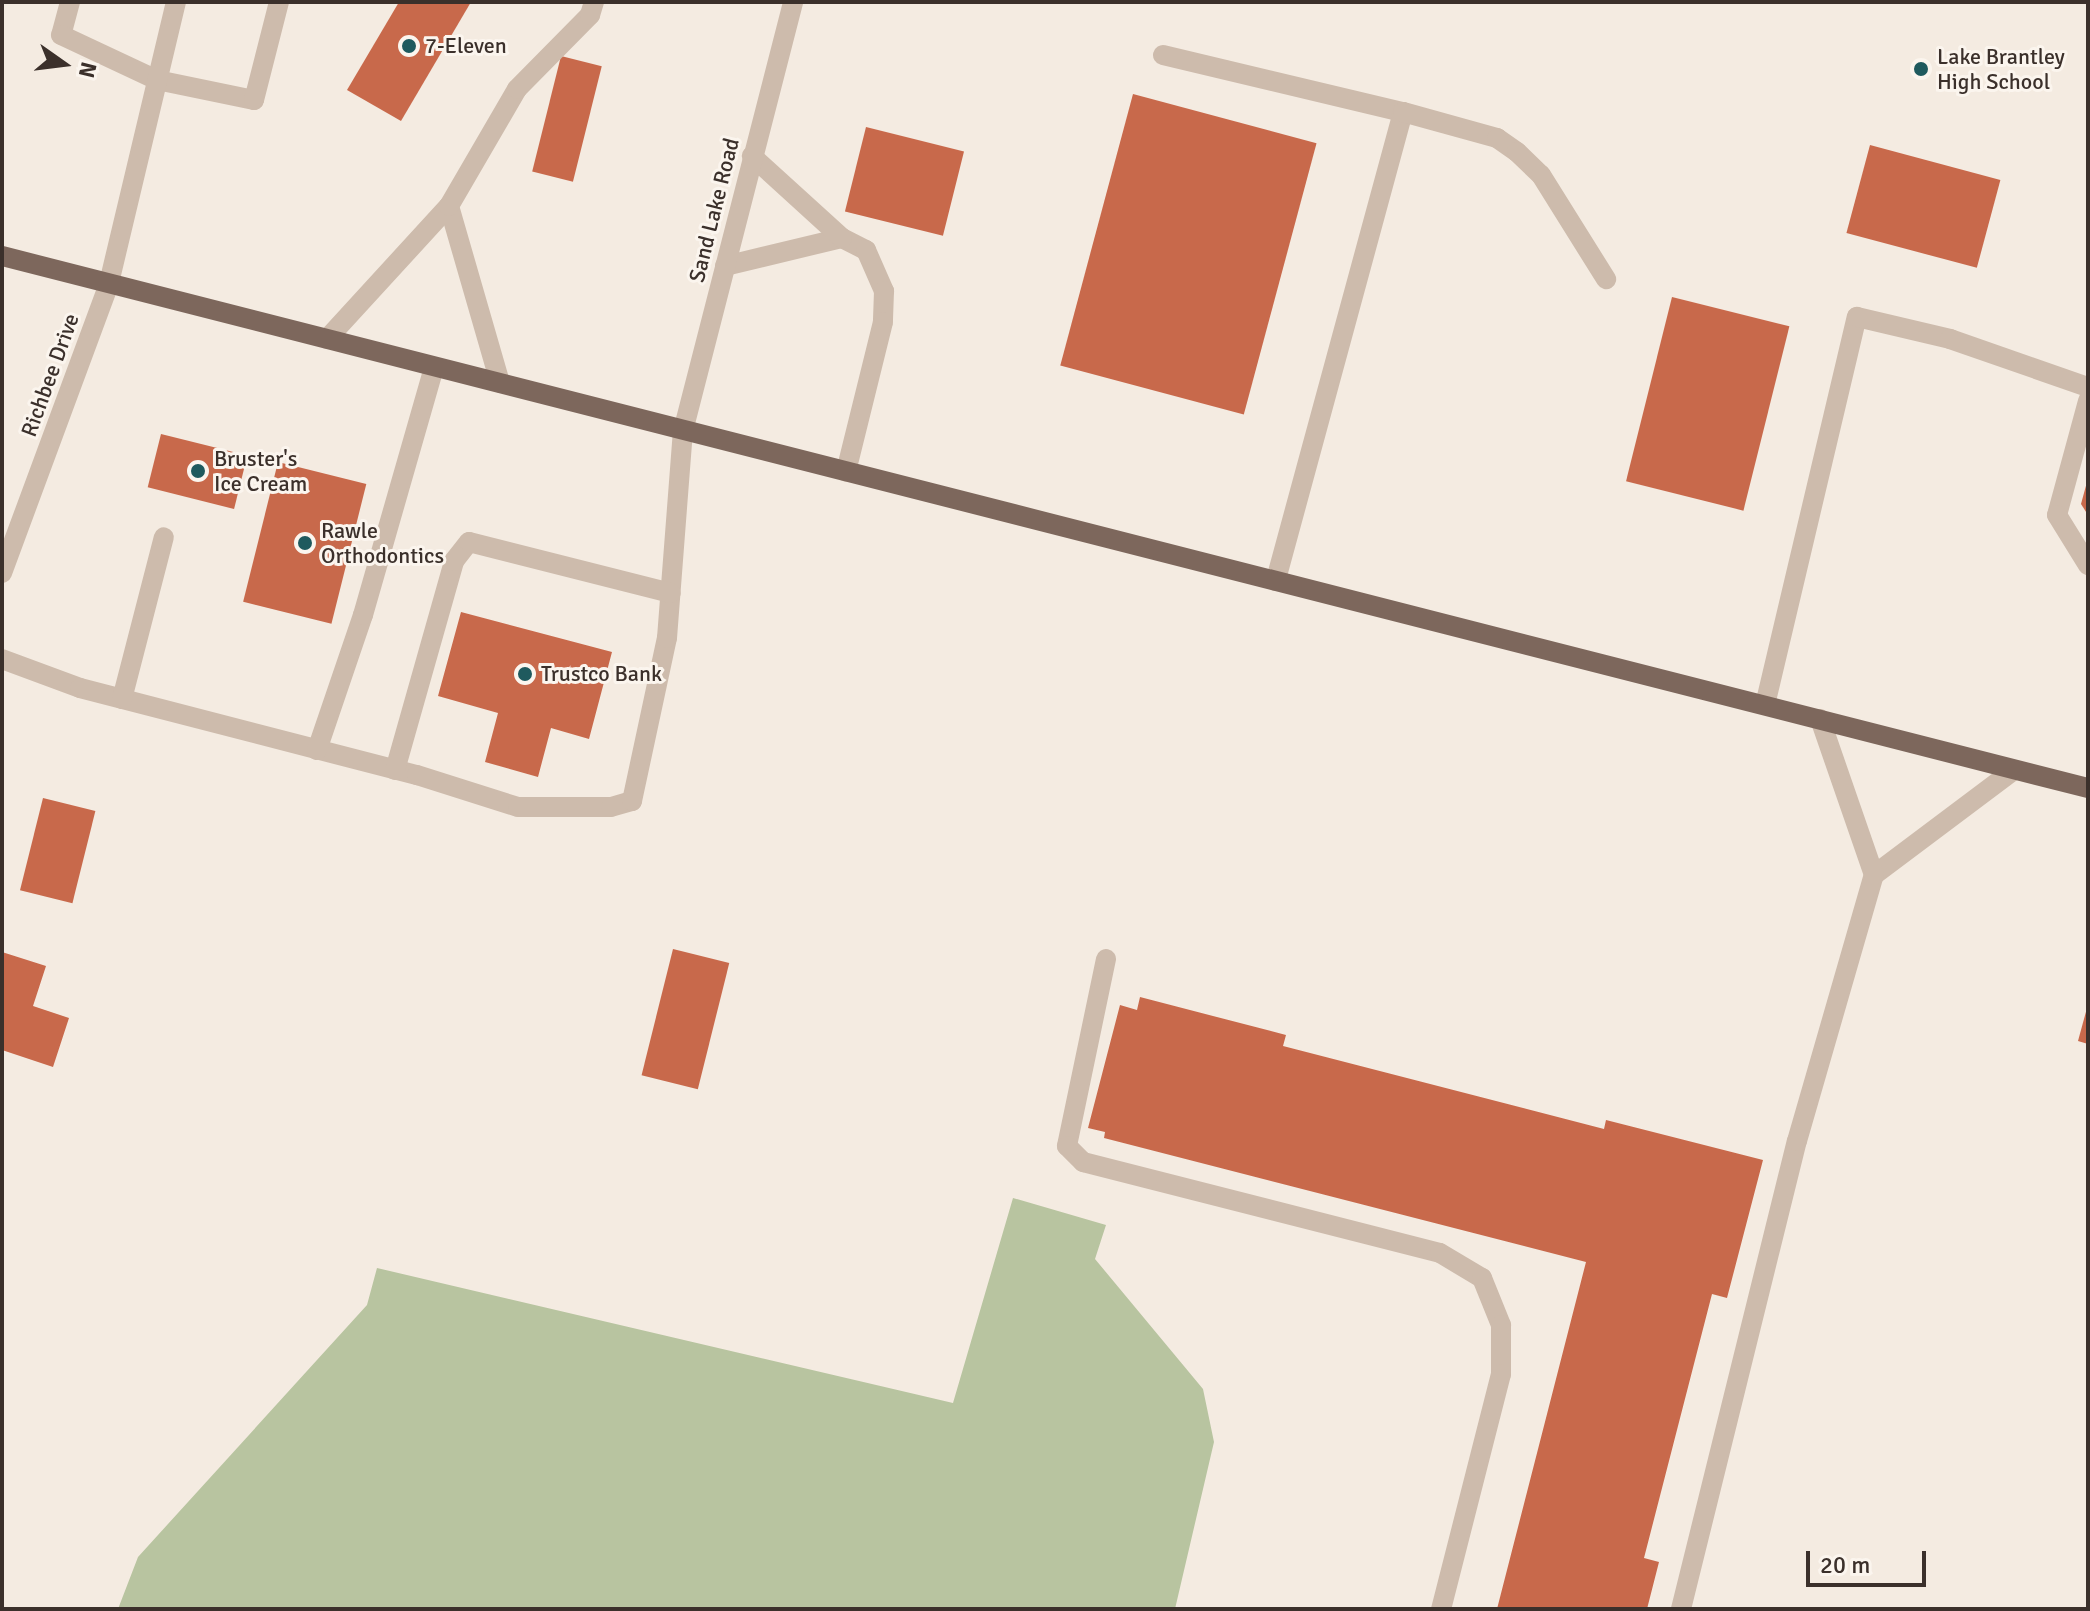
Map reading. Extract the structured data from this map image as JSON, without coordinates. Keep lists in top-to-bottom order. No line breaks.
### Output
{"streets":{"street":["Sand Lake Road","Richbee Drive"]},"places":["7-Eleven","Lake Brantley High School","Bruster's Ice Cream","Rawle Orthodontics","Trustco Bank"],"scale_bar":"20 m","north":"right"}
